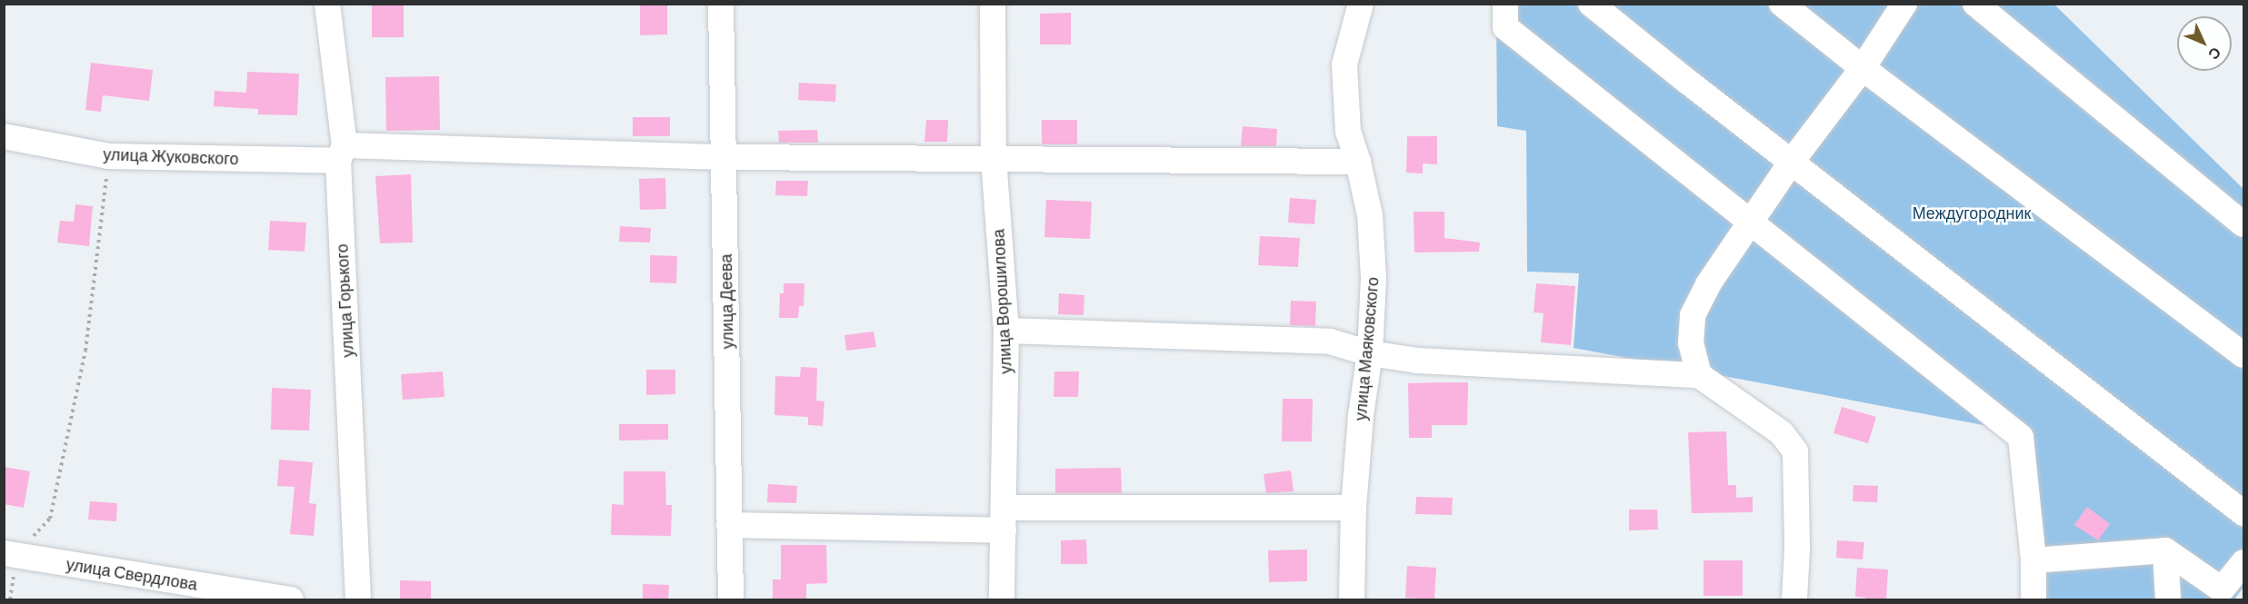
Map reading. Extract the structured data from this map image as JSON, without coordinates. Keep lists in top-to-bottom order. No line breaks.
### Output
{"streets":{"street":["улица Жуковского","улица Горького","улица Деева","улица Ворошилова","улица Маяковского","улица Свердлова"]},"crossings":[["улица Жуковского","улица Горького"],["улица Жуковского","улица Деева"],["улица Жуковского","улица Ворошилова"],["улица Жуковского","улица Маяковского"]],"parks":["Междугородник"],"north":"bottom right"}
